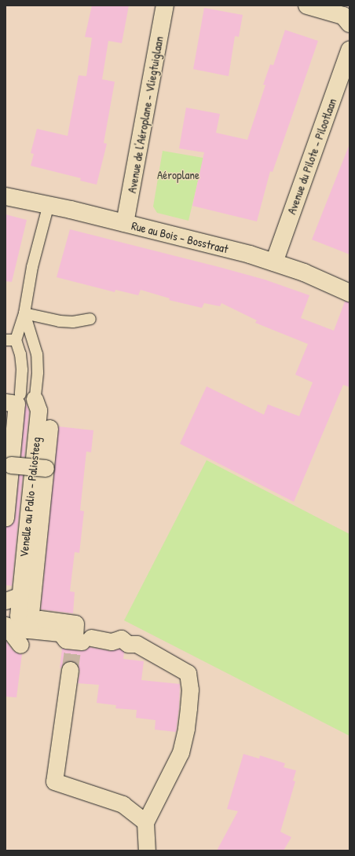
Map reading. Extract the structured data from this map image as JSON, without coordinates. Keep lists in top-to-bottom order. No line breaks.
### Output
{"streets":{"street":["Avenue de l'Aéroplane - Vliegtuiglaan","Avenue du Pilote - Pilootlaan","Rue au Bois - Bosstraat","Venelle au Palio - Paliosteeg"]},"crossings":[["Avenue de l'Aéroplane - Vliegtuiglaan","Rue au Bois - Bosstraat"],["Avenue du Pilote - Pilootlaan","Rue au Bois - Bosstraat"]],"parks":["Aéroplane"]}
